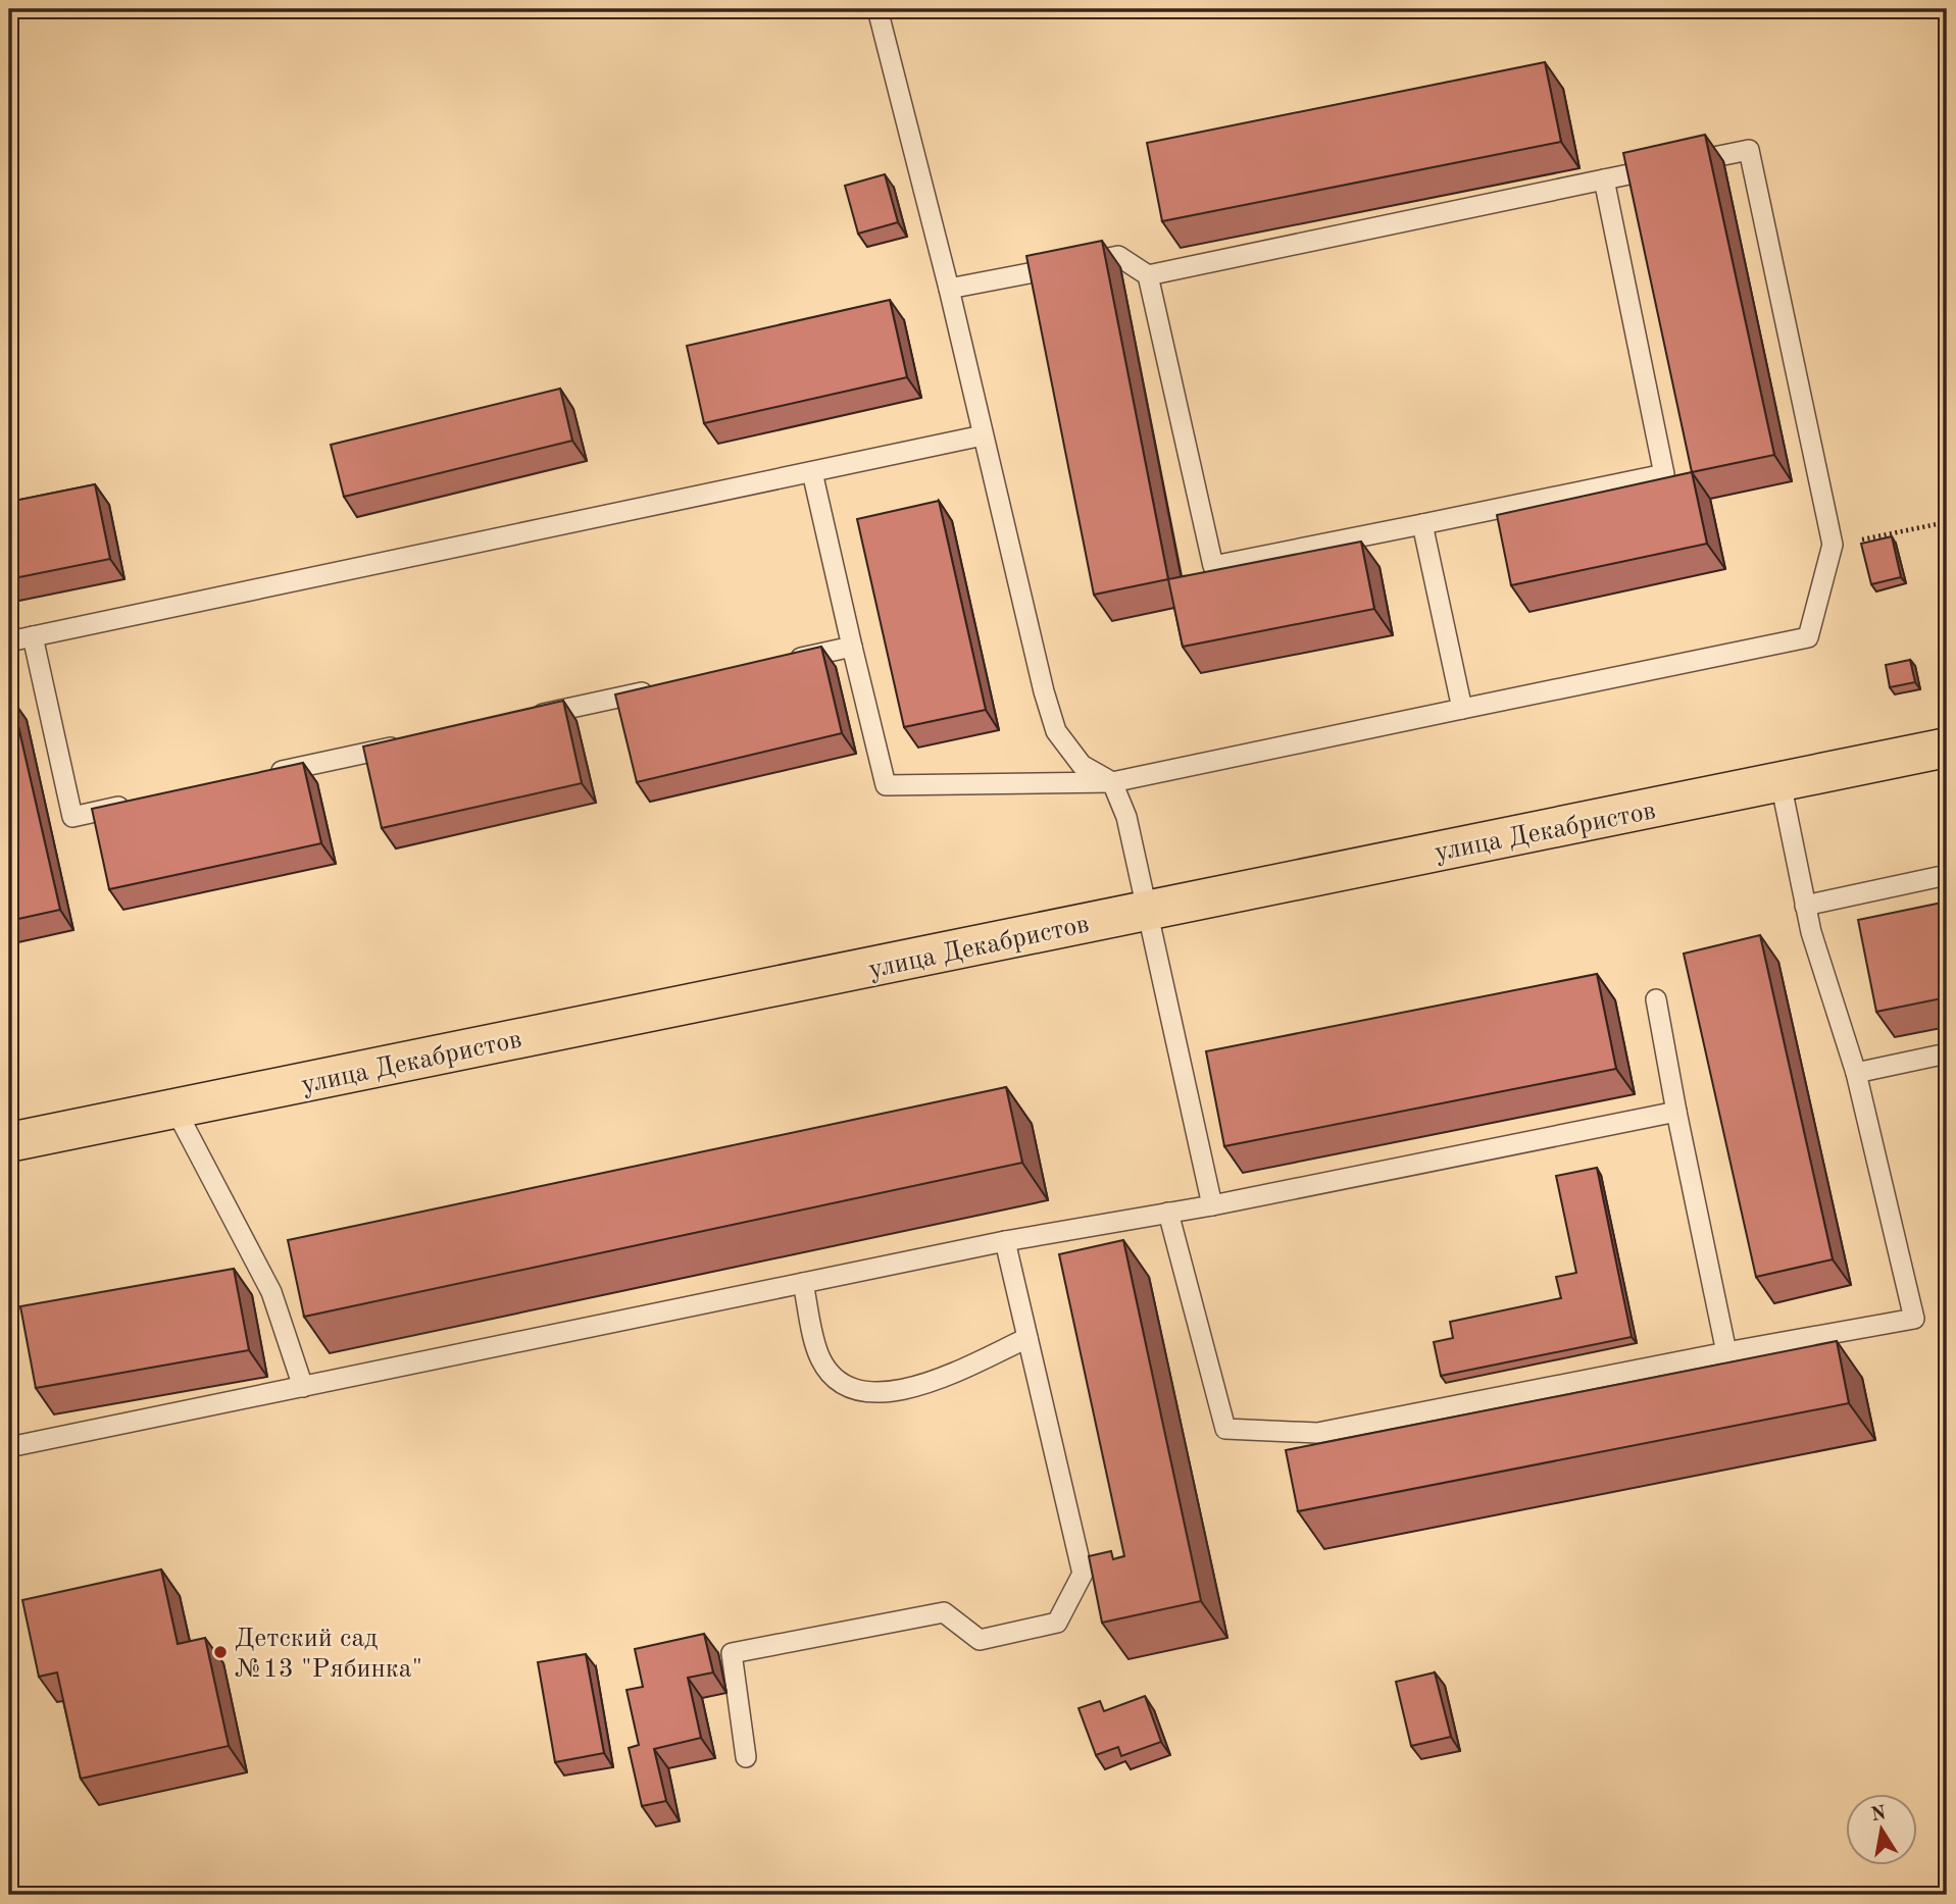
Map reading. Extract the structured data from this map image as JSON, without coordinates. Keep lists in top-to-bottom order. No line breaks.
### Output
{"streets":{"main road":["улица Декабристов"]},"places":["Детский сад №13 \"Рябинка\""],"north":"top"}
